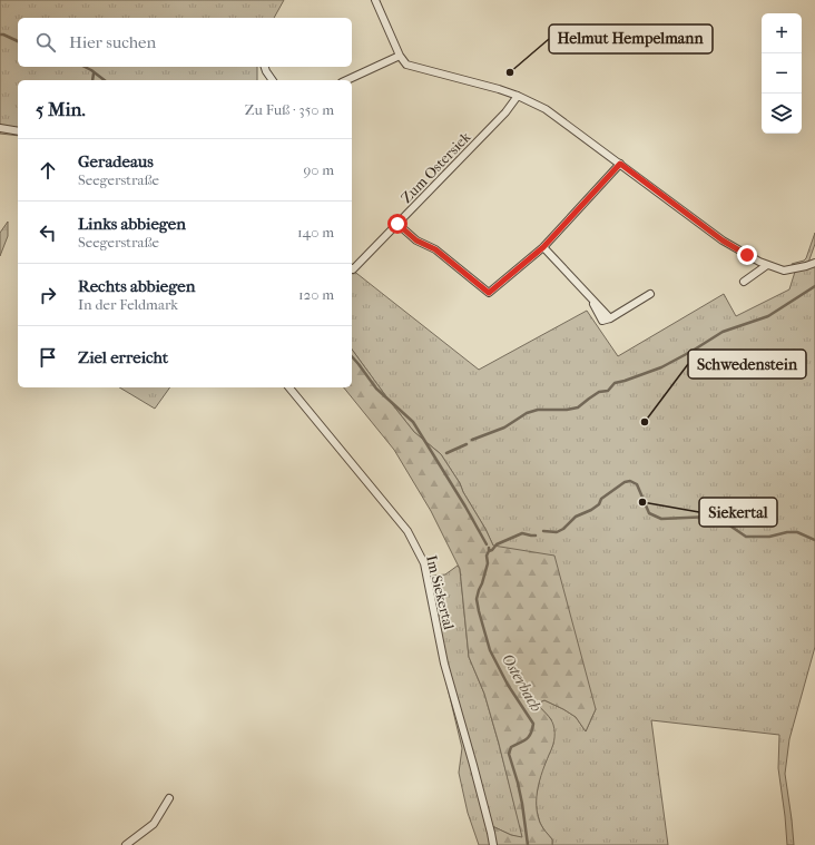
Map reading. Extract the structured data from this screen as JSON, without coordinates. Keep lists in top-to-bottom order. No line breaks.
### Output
{"streets":{"street":["Zum Ostersiek","Im Siekertal"]},"water":["Osterbach"],"places":["Helmut Hempelmann","Schwedenstein","Siekertal"],"page":{"map_buttons":["+","−"],"search":"Hier suchen","heading":["5 Min.","Zu Fuß · 350 m"],"list":[["Geradeaus","Seegerstraße","90 m"],["Links abbiegen","Seegerstraße","140 m"],["Rechts abbiegen","In der Feldmark","120 m"],"Ziel erreicht"]}}
